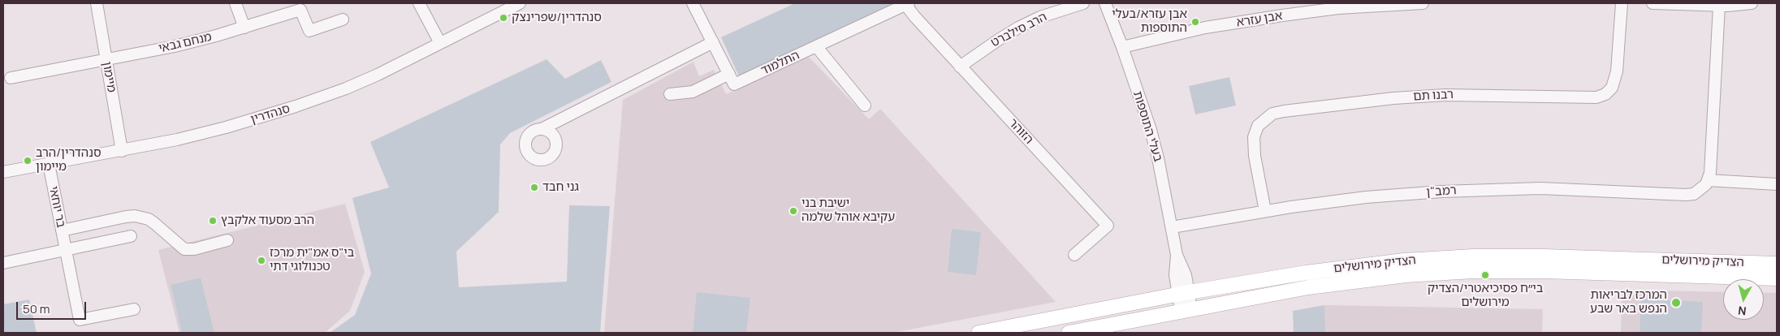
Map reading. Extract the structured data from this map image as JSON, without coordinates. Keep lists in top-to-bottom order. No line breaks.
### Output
{"streets":{"main road":["הצדיק מירושלים"],"street":["אבן עזרא","הרב סילברט","מנחם גבאי","התלמוד","מיימון","רבנו תם","סנהדרין","בעלי התוספות","הזוהר","רמב\"ן","בר יוחאי"]},"crossings":[["אבן עזרא","בעלי התוספות"],["הרב סילברט","הזוהר"],["מנחם גבאי","מיימון"],["התלמוד","הזוהר"],["מיימון","סנהדרין"],["רבנו תם","רמב\"ן"],["סנהדרין","בר יוחאי"],["בעלי התוספות","רמב\"ן"],["בעלי התוספות","הצדיק מירושלים"]],"places":["סנהדרין/שפרינצק","אבן עזרא/בעלי התוספות","סנהדרין/הרב מיימון","גני חבד","ישיבת בני עקיבא אוהל שלמה","הרב מסעוד אלקבץ","בי\"ס אמ\"ית מרכז טכנולוגי דתי","בי״ח פסיכיאטרי/הצדיק מירושלים","המרכז לבריאות הנפש באר שבע"],"scale_bar":"50 m","north":"bottom"}
